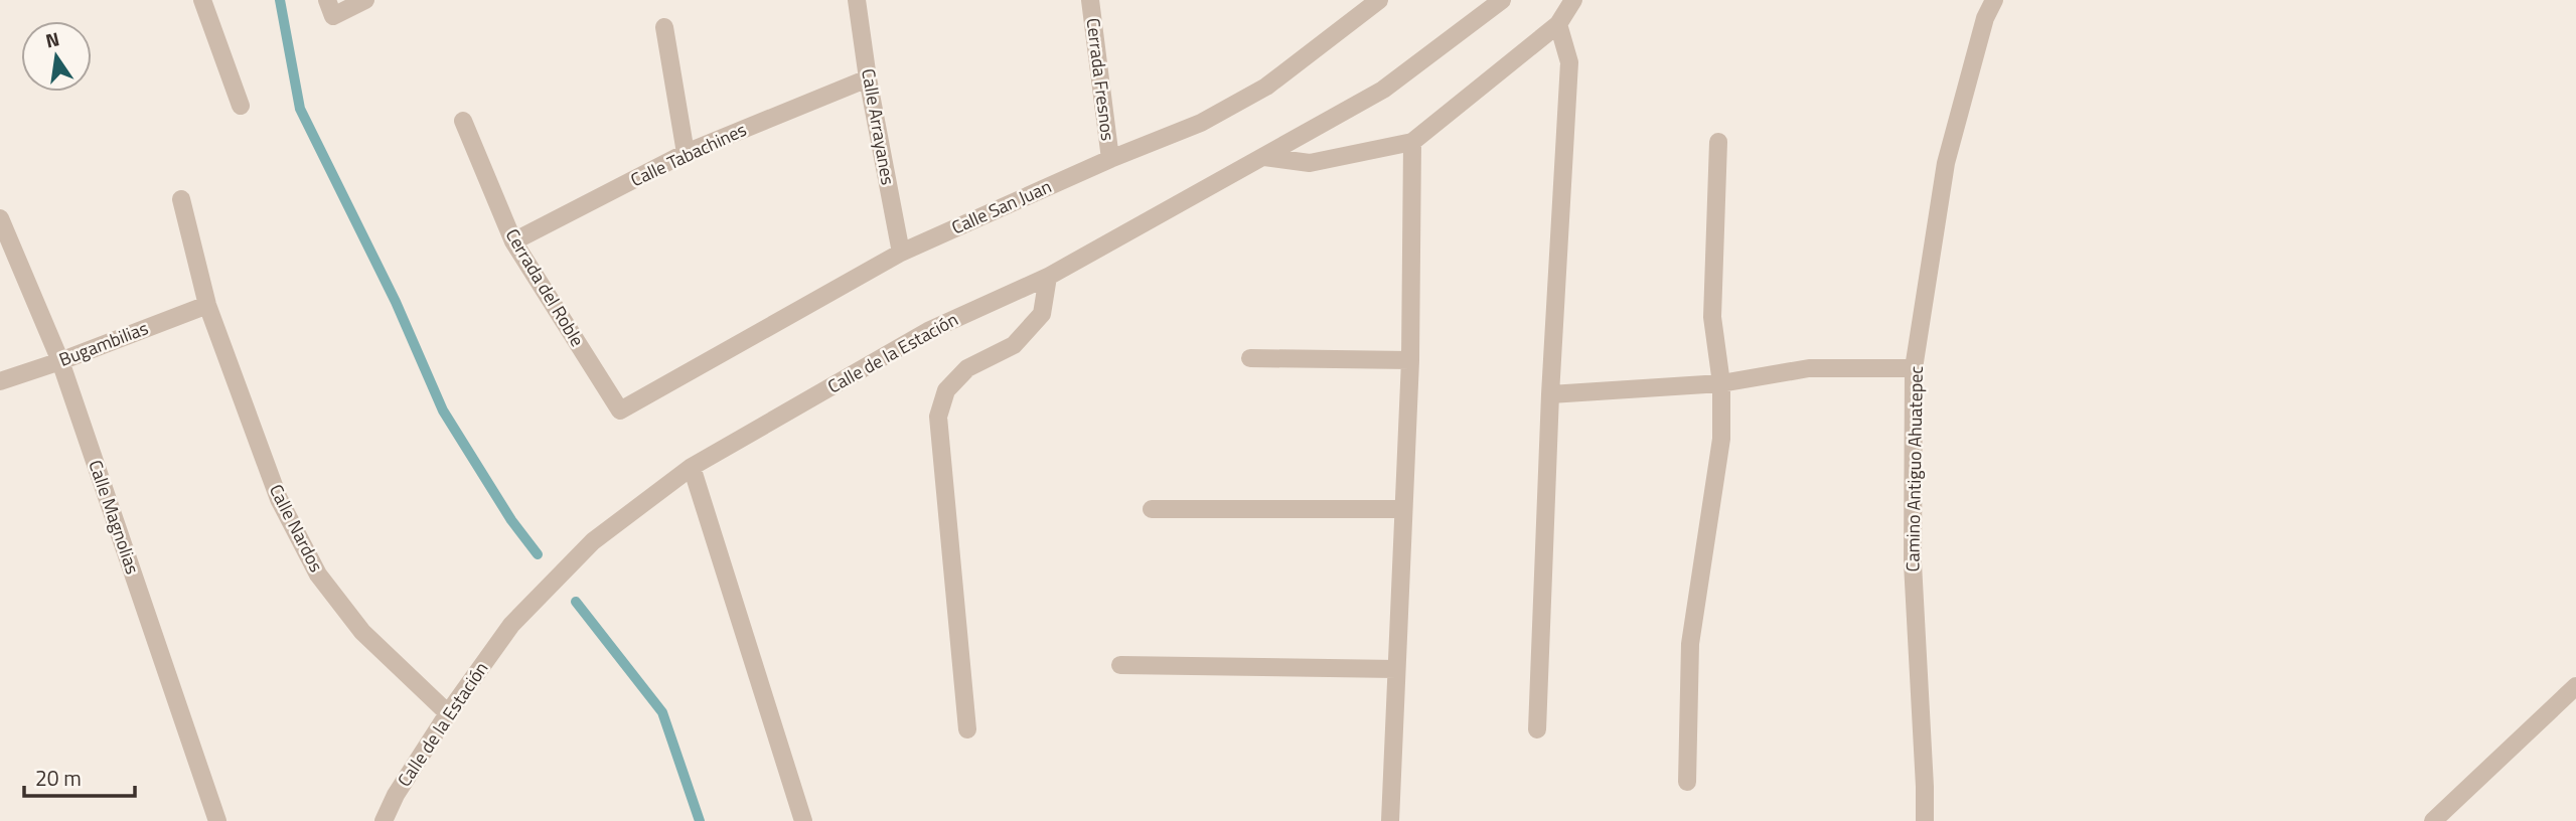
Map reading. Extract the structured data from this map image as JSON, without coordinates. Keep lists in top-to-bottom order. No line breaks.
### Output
{"streets":{"street":["Cerrada Fresnos","Calle Arrayanes","Calle Tabachines","Calle San Juan","Cerrada del Roble","Bugambilias","Calle de la Estación","Camino Antiguo Ahuatepec","Calle Magnolias","Calle Nardos"]},"crossings":[["Cerrada Fresnos","Calle San Juan"],["Calle Arrayanes","Calle Tabachines"],["Calle Arrayanes","Calle San Juan"],["Calle Tabachines","Cerrada del Roble"],["Calle San Juan","Cerrada del Roble"],["Bugambilias","Calle Magnolias"],["Bugambilias","Calle Nardos"],["Calle de la Estación","Calle Nardos"]],"scale_bar":"20 m","north":"top"}
